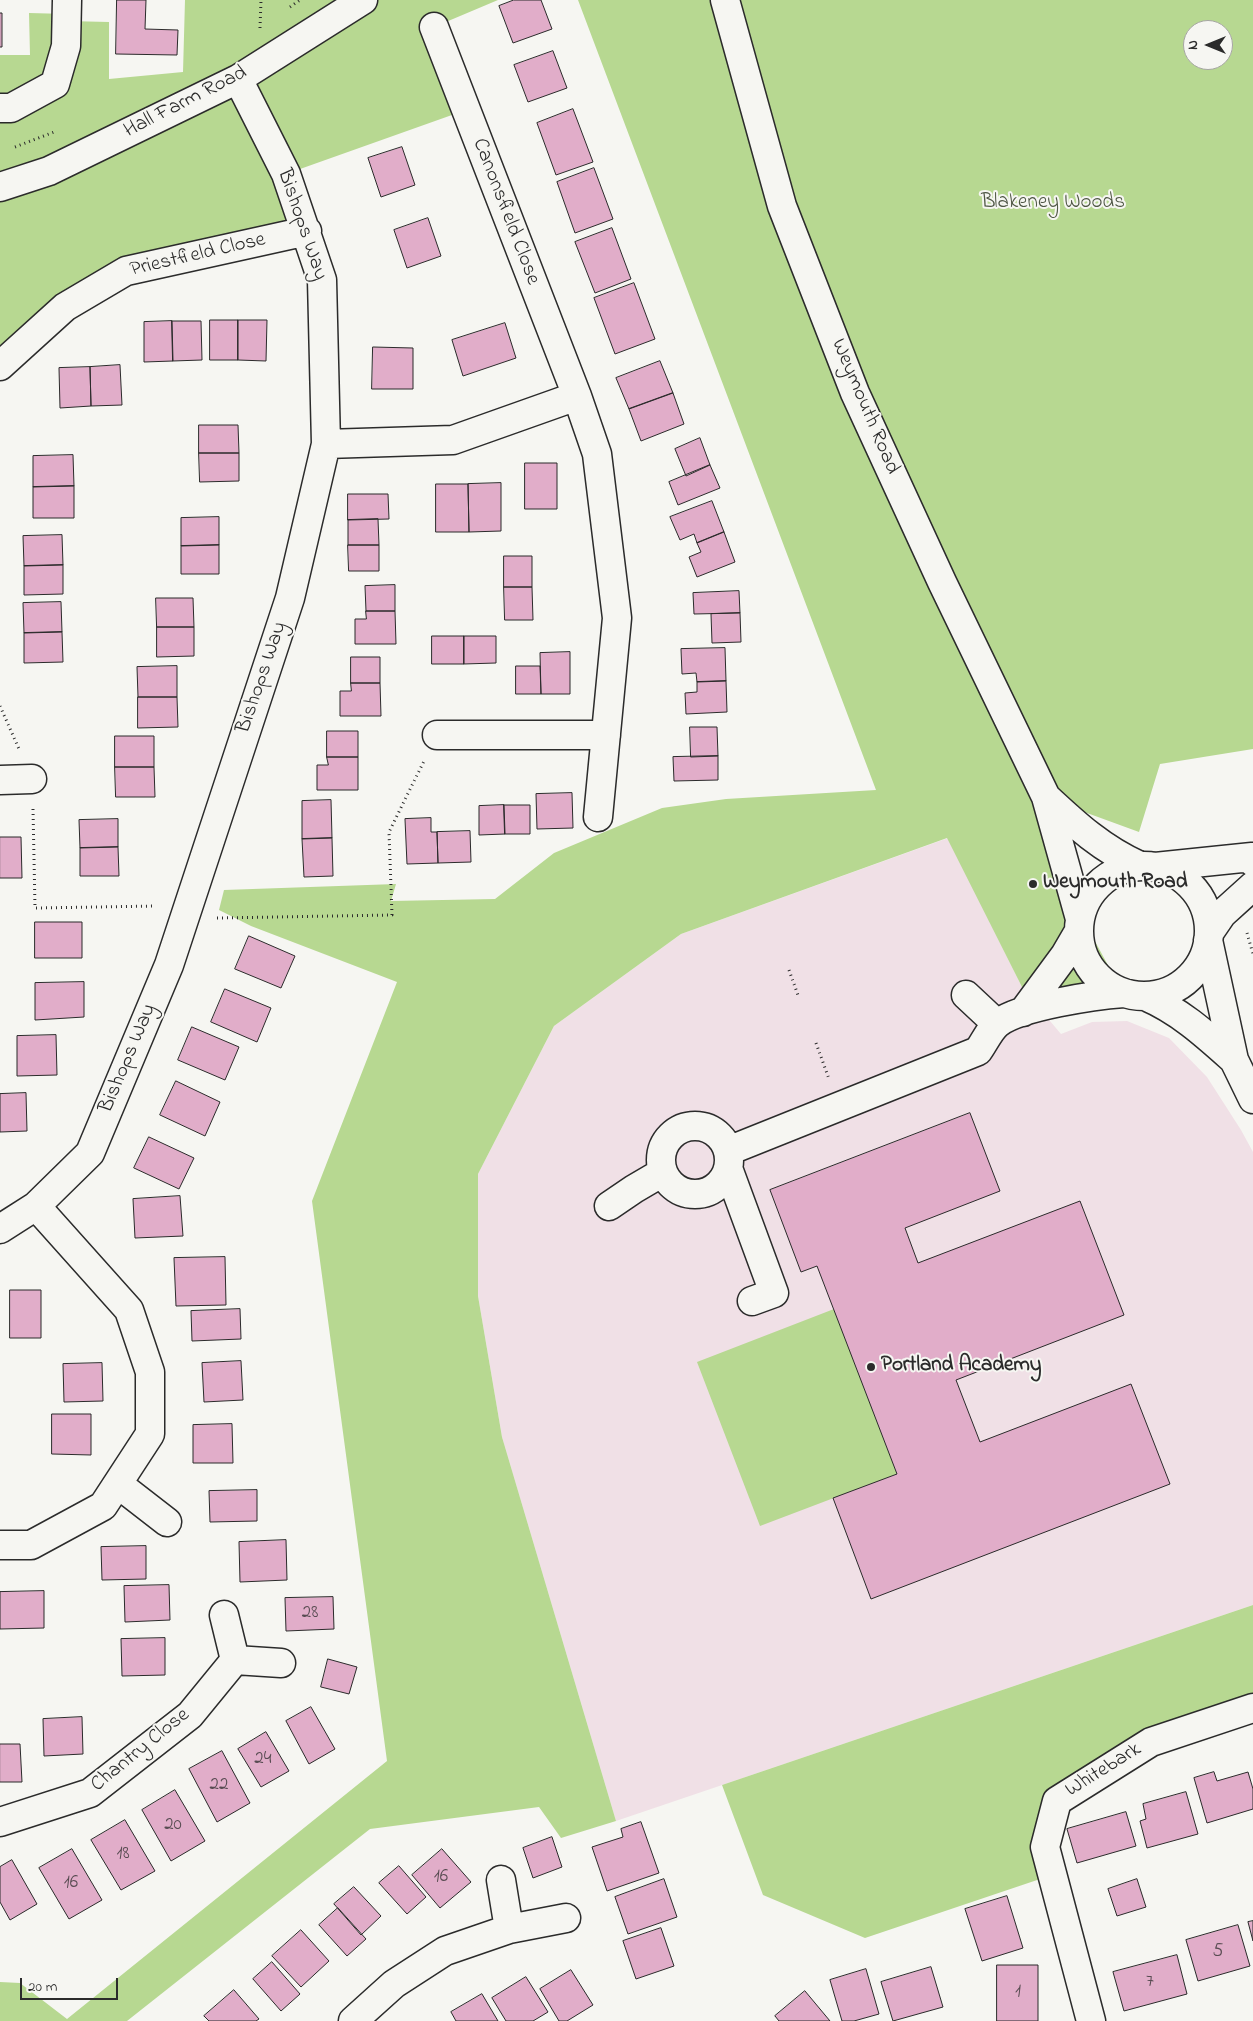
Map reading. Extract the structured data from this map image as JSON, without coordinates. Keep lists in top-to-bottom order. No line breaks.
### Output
{"streets":{"street":["Hall Farm Road","Canonsfield Close","Bishops Way","Priestfield Close","Weymouth Road","Chantry Close","Whitebark"]},"crossings":[["Hall Farm Road","Bishops Way"],["Bishops Way","Priestfield Close"]],"parks":["Blakeney Woods"],"places":["Weymouth Road","Portland Academy"],"house_numbers":["28","24","22","20","18","16","16","5","7","1"],"scale_bar":"20 m","north":"left"}
